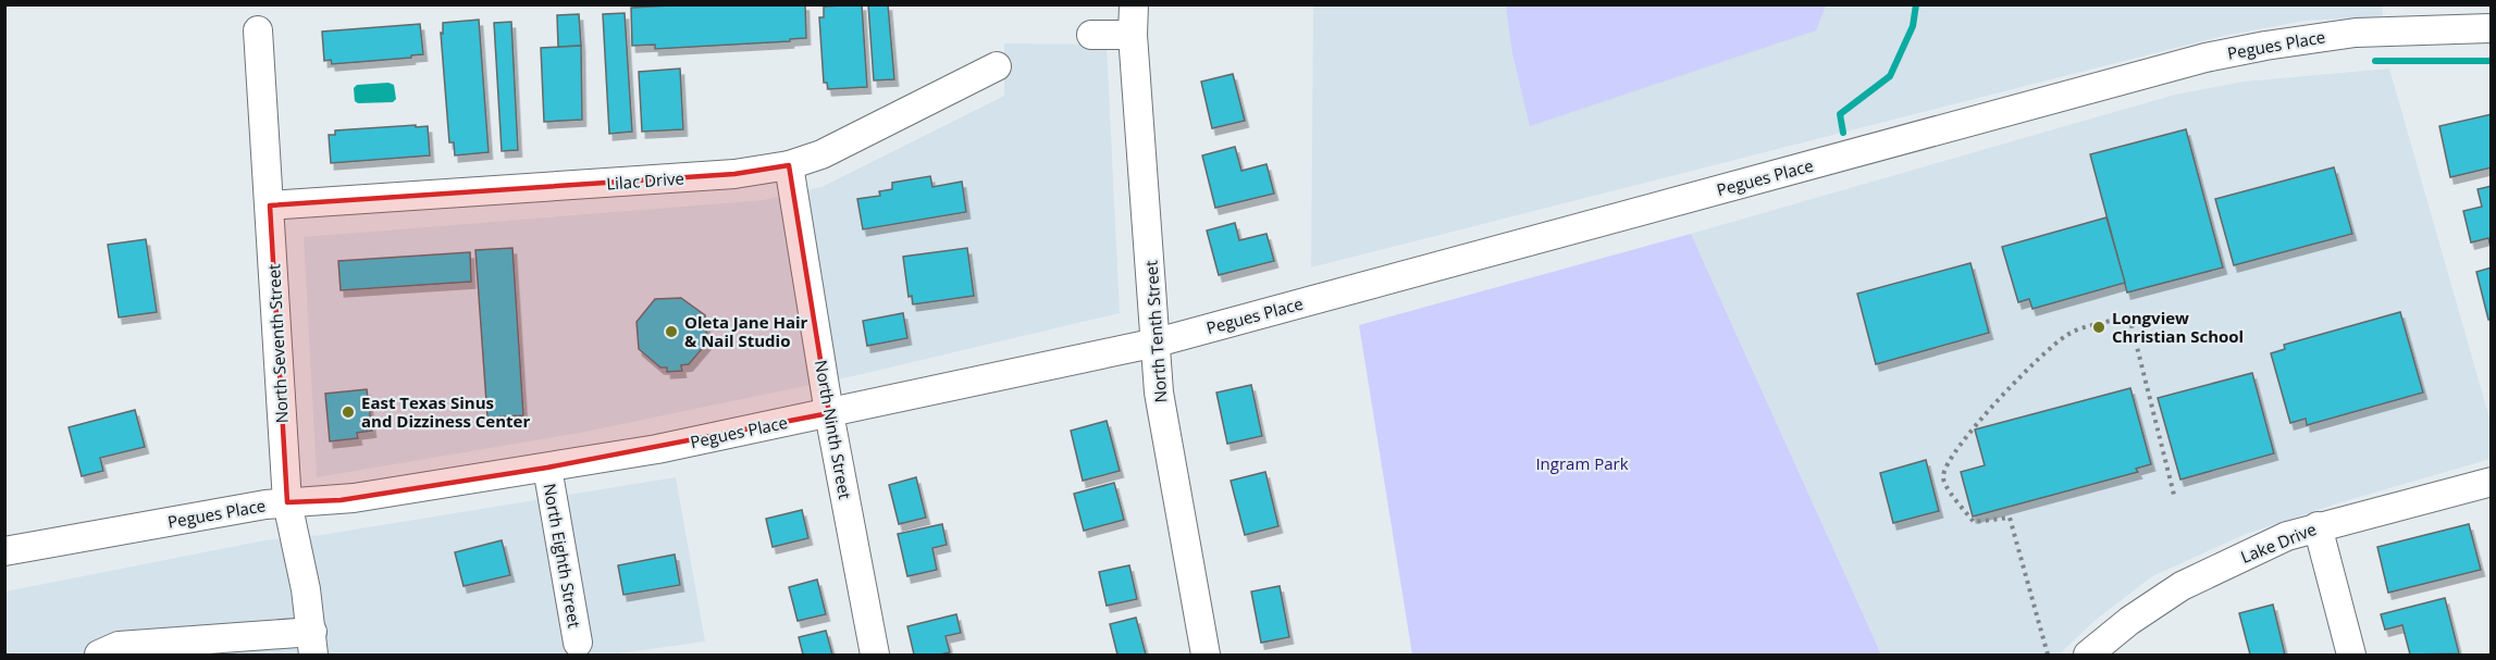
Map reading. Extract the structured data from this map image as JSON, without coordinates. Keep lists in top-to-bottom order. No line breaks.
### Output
{"streets":{"street":["Pegues Place","Lilac Drive","North Tenth Street","North Seventh Street","North Ninth Street","Lake Drive","North Eighth Street"]},"crossings":[["Pegues Place","North Tenth Street"],["Pegues Place","North Seventh Street"],["Pegues Place","North Ninth Street"],["Pegues Place","North Eighth Street"],["Lilac Drive","North Seventh Street"],["Lilac Drive","North Ninth Street"]],"parks":["Ingram Park"],"places":["Longview Christian School","Oleta Jane Hair & Nail Studio","East Texas Sinus and Dizziness Center"]}
